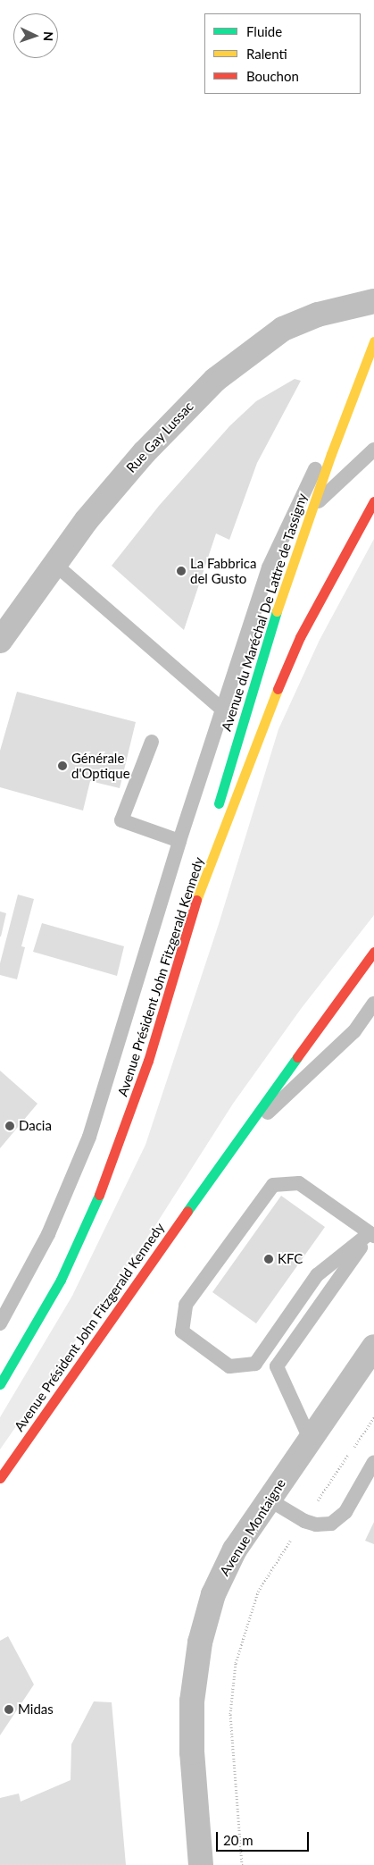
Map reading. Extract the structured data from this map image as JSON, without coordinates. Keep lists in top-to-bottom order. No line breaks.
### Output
{"streets":{"main road":["Avenue du Maréchal De Lattre de Tassigny","Avenue Président John Fitzgerald Kennedy"],"street":["Rue Gay Lussac","Avenue Montaigne"]},"crossings":[["Avenue du Maréchal De Lattre de Tassigny","Avenue Président John Fitzgerald Kennedy"]],"places":["La Fabbrica del Gusto","Générale d'Optique","Dacia","KFC","Midas"],"legend":["Fluide","Ralenti","Bouchon"],"scale_bar":"20 m","north":"right"}
